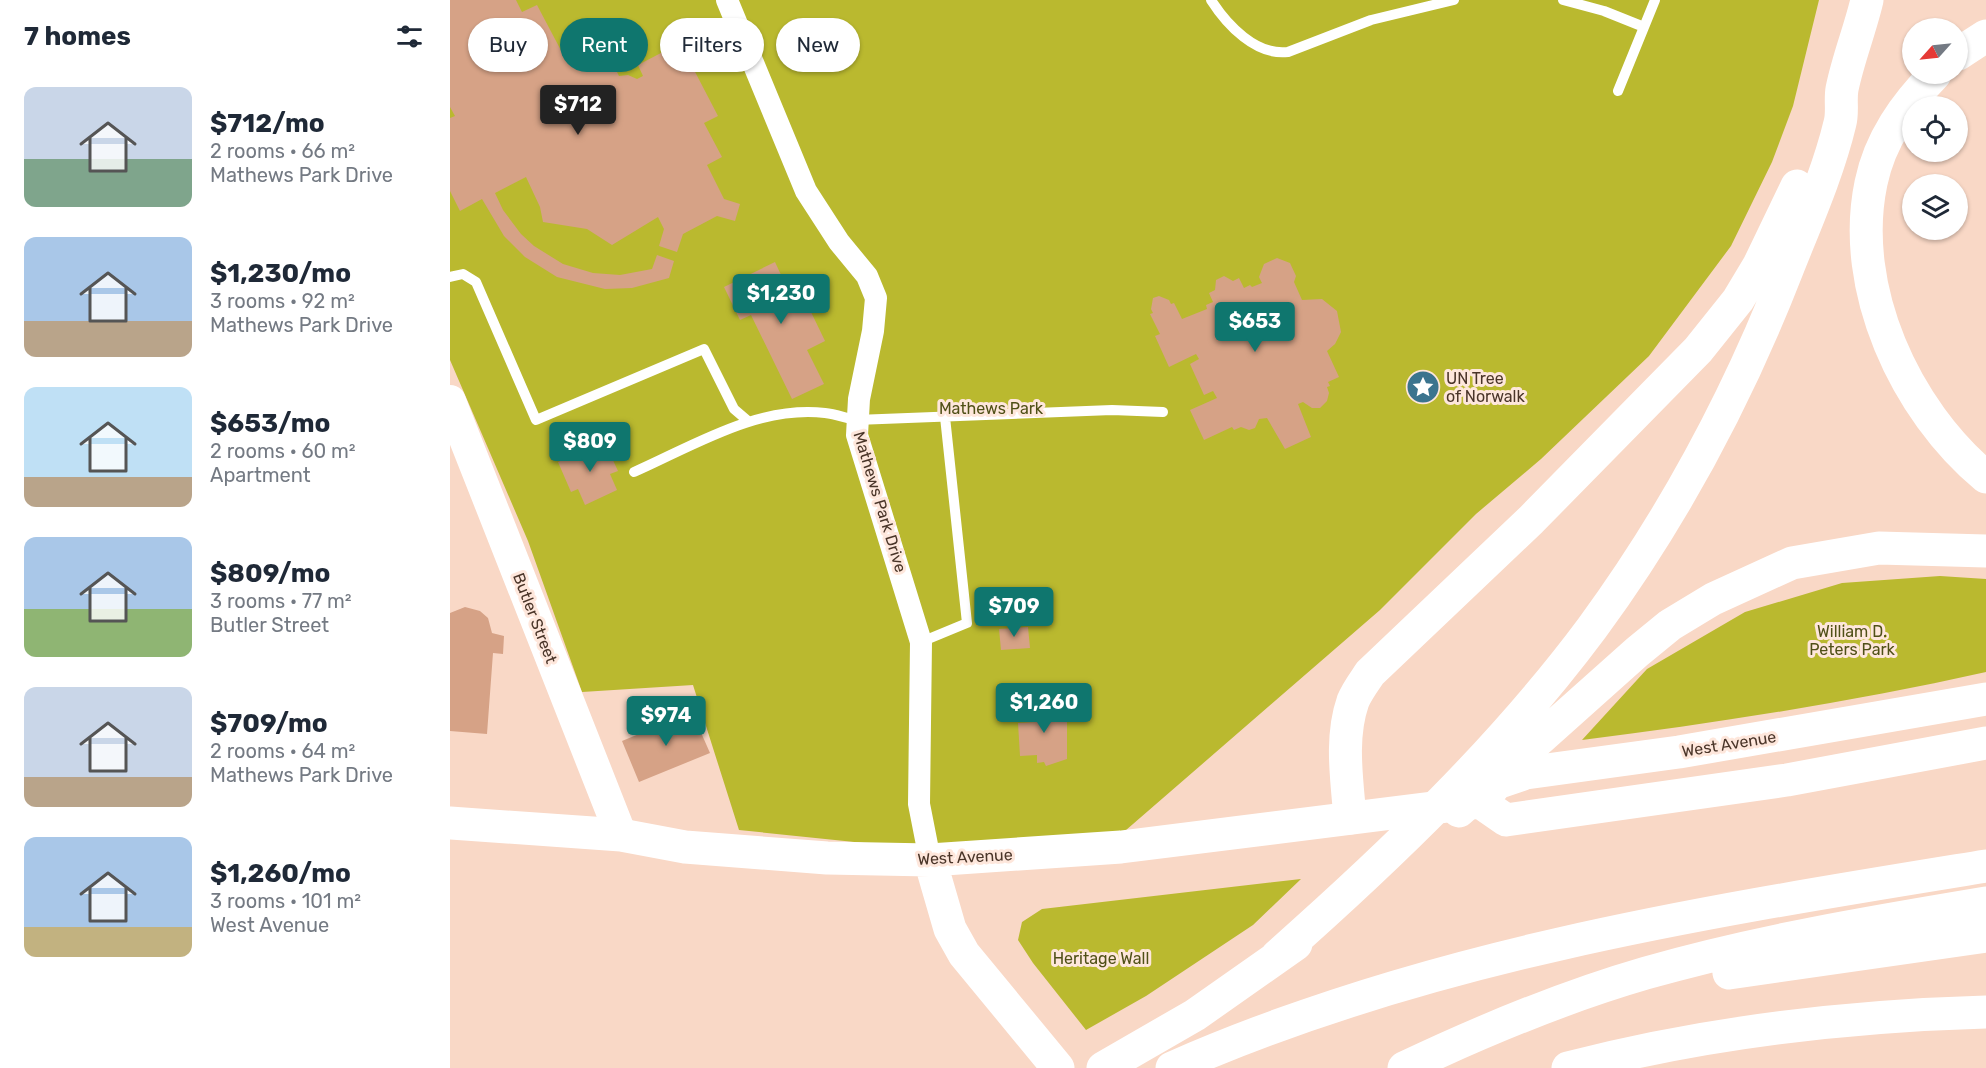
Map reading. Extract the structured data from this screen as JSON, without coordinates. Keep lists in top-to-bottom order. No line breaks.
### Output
{"streets":{"main road":["Butler Street","West Avenue"],"street":["Mathews Park Drive"]},"crossings":[["Mathews Park Drive","West Avenue"],["Butler Street","West Avenue"]],"parks":["Mathews Park","William D. Peters Park","Heritage Wall"],"places":{"place":["UN Tree of Norwalk"]},"north":"bottom left","page":{"heading":"7 homes","chip":["Buy","Rent","Filters","New"],"list":[{"name":"$712/mo","note":"2 rooms · 66 m² · Mathews Park Drive"},{"name":"$1,230/mo","note":"3 rooms · 92 m² · Mathews Park Drive"},{"name":"$653/mo","note":"2 rooms · 60 m² · Apartment"},{"name":"$809/mo","note":"3 rooms · 77 m² · Butler Street"},{"name":"$709/mo","note":"2 rooms · 64 m² · Mathews Park Drive"},{"name":"$1,260/mo","note":"3 rooms · 101 m² · West Avenue"}],"price":["$712","$1,230","$653","$809","$709","$1,260","$974"]}}
